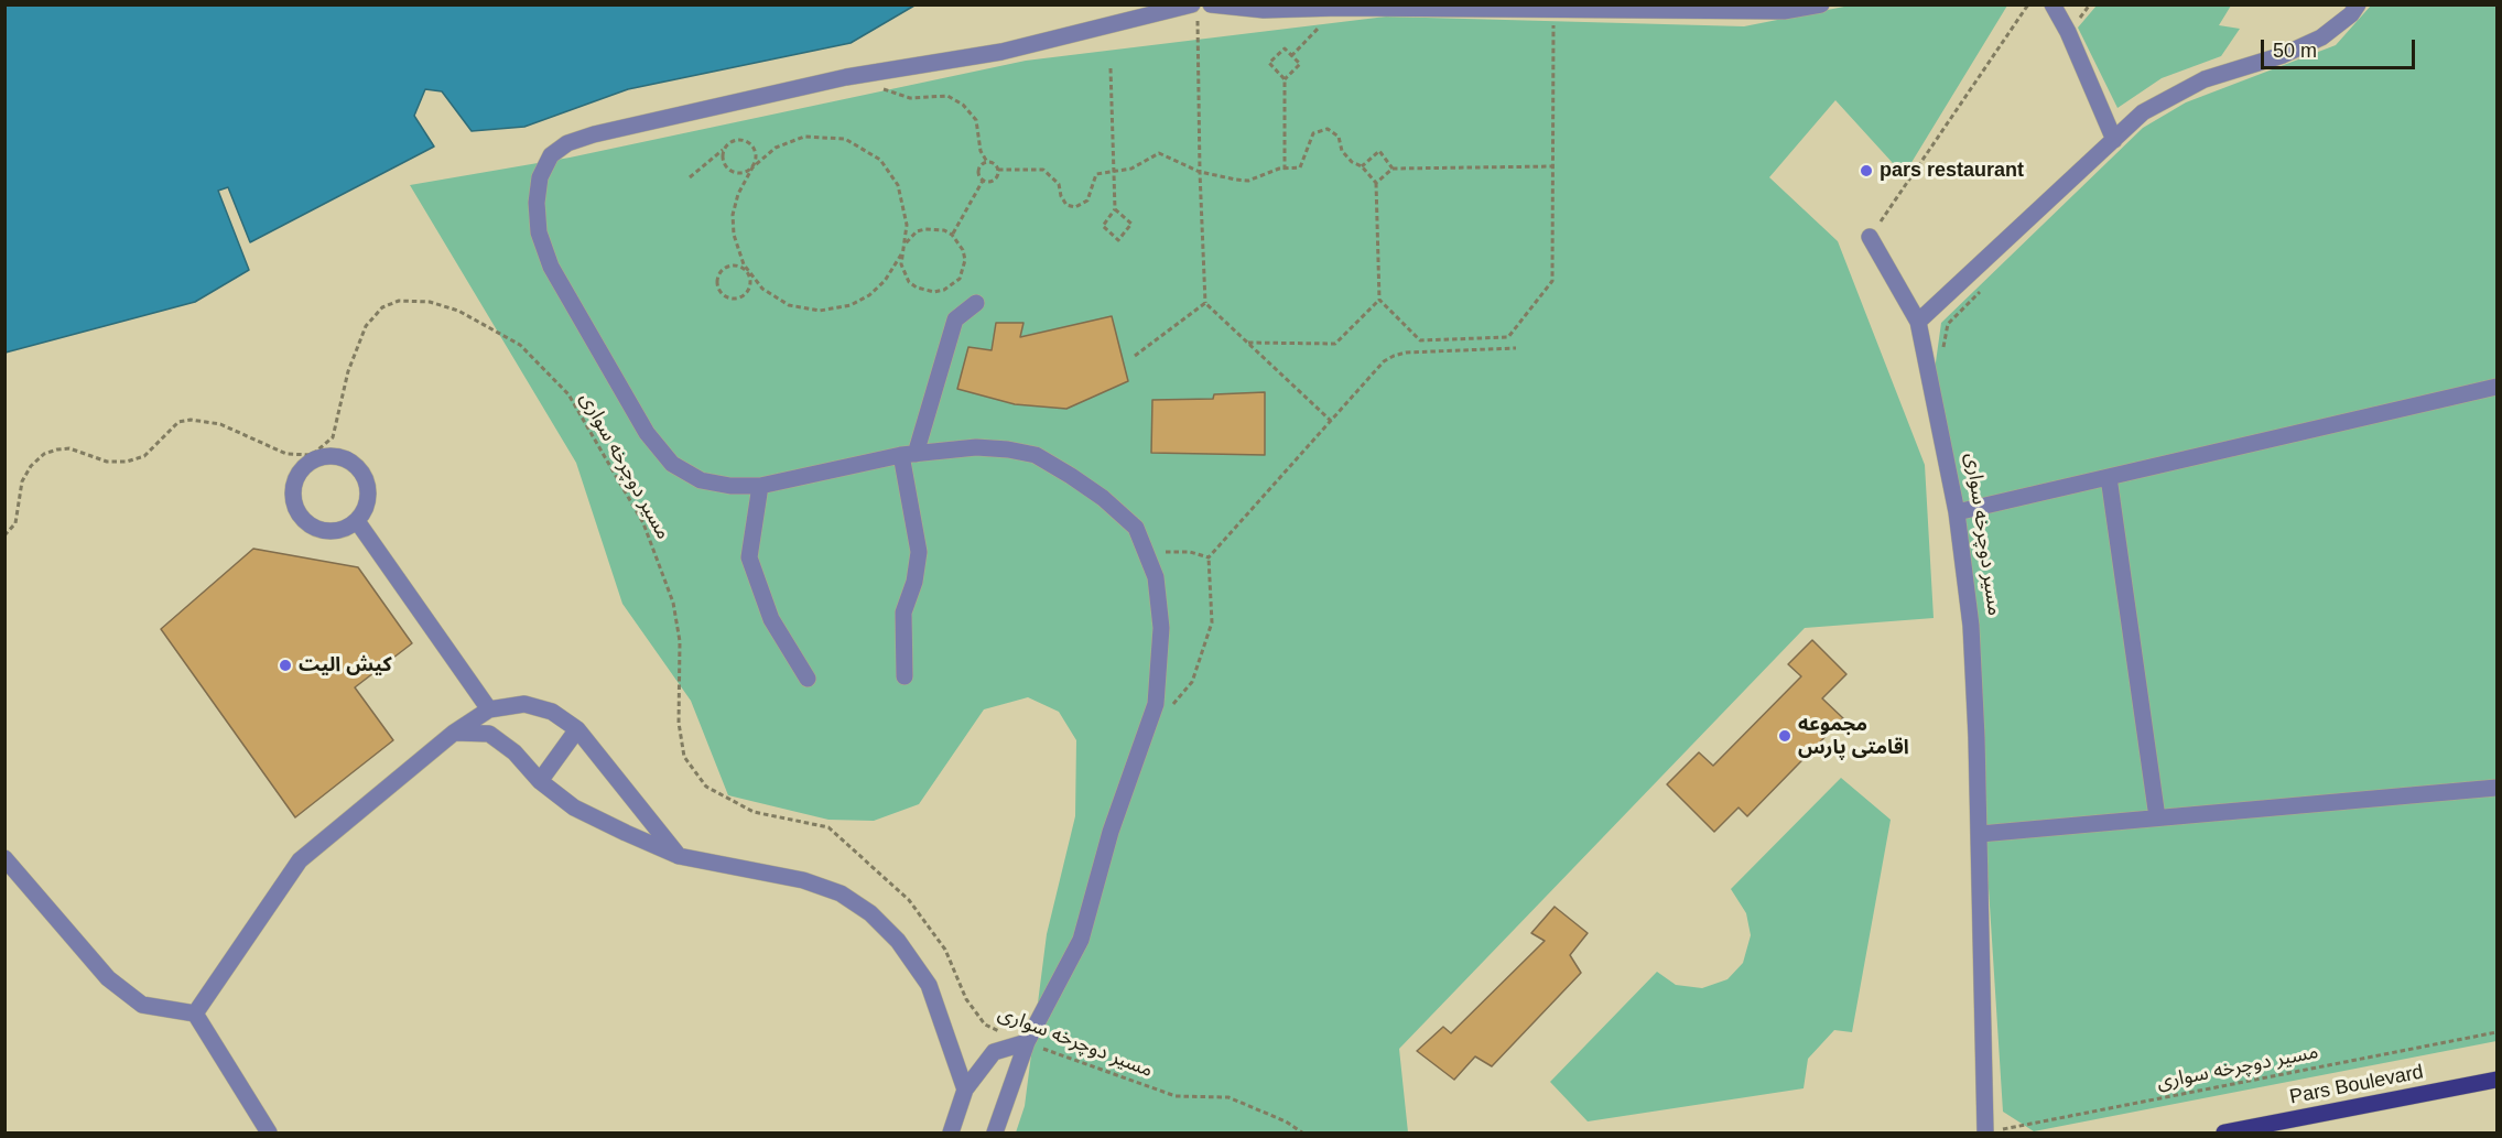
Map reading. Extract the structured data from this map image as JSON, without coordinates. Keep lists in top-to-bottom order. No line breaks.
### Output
{"streets":{"main road":["Pars Boulevard"],"path":["مسیر دوچرخه سواری"]},"places":["pars restaurant","کیش الیت","مجموعه اقامتی پارس"],"scale_bar":"50 m"}
